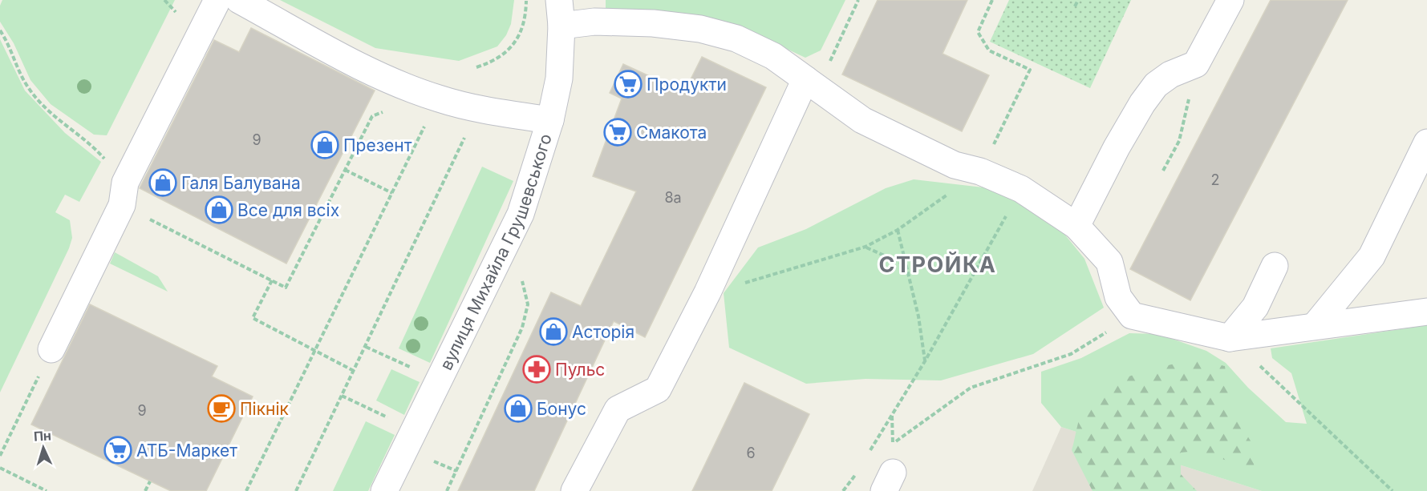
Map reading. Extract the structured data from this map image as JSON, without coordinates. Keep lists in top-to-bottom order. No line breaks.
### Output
{"streets":{"street":["вулиця Михайла Грушевського"]},"districts":["СТРОЙКА"],"places":{"supermarket":["Продукти","Смакота","АТБ-Маркет"],"shop":["Презент","Галя Балувана","Все для всіх","Асторія","Бонус"],"pharmacy":["Пульс"],"cafe":["Пікнік"]},"house_numbers":["9","2","8а","9","6"],"north":"top"}
